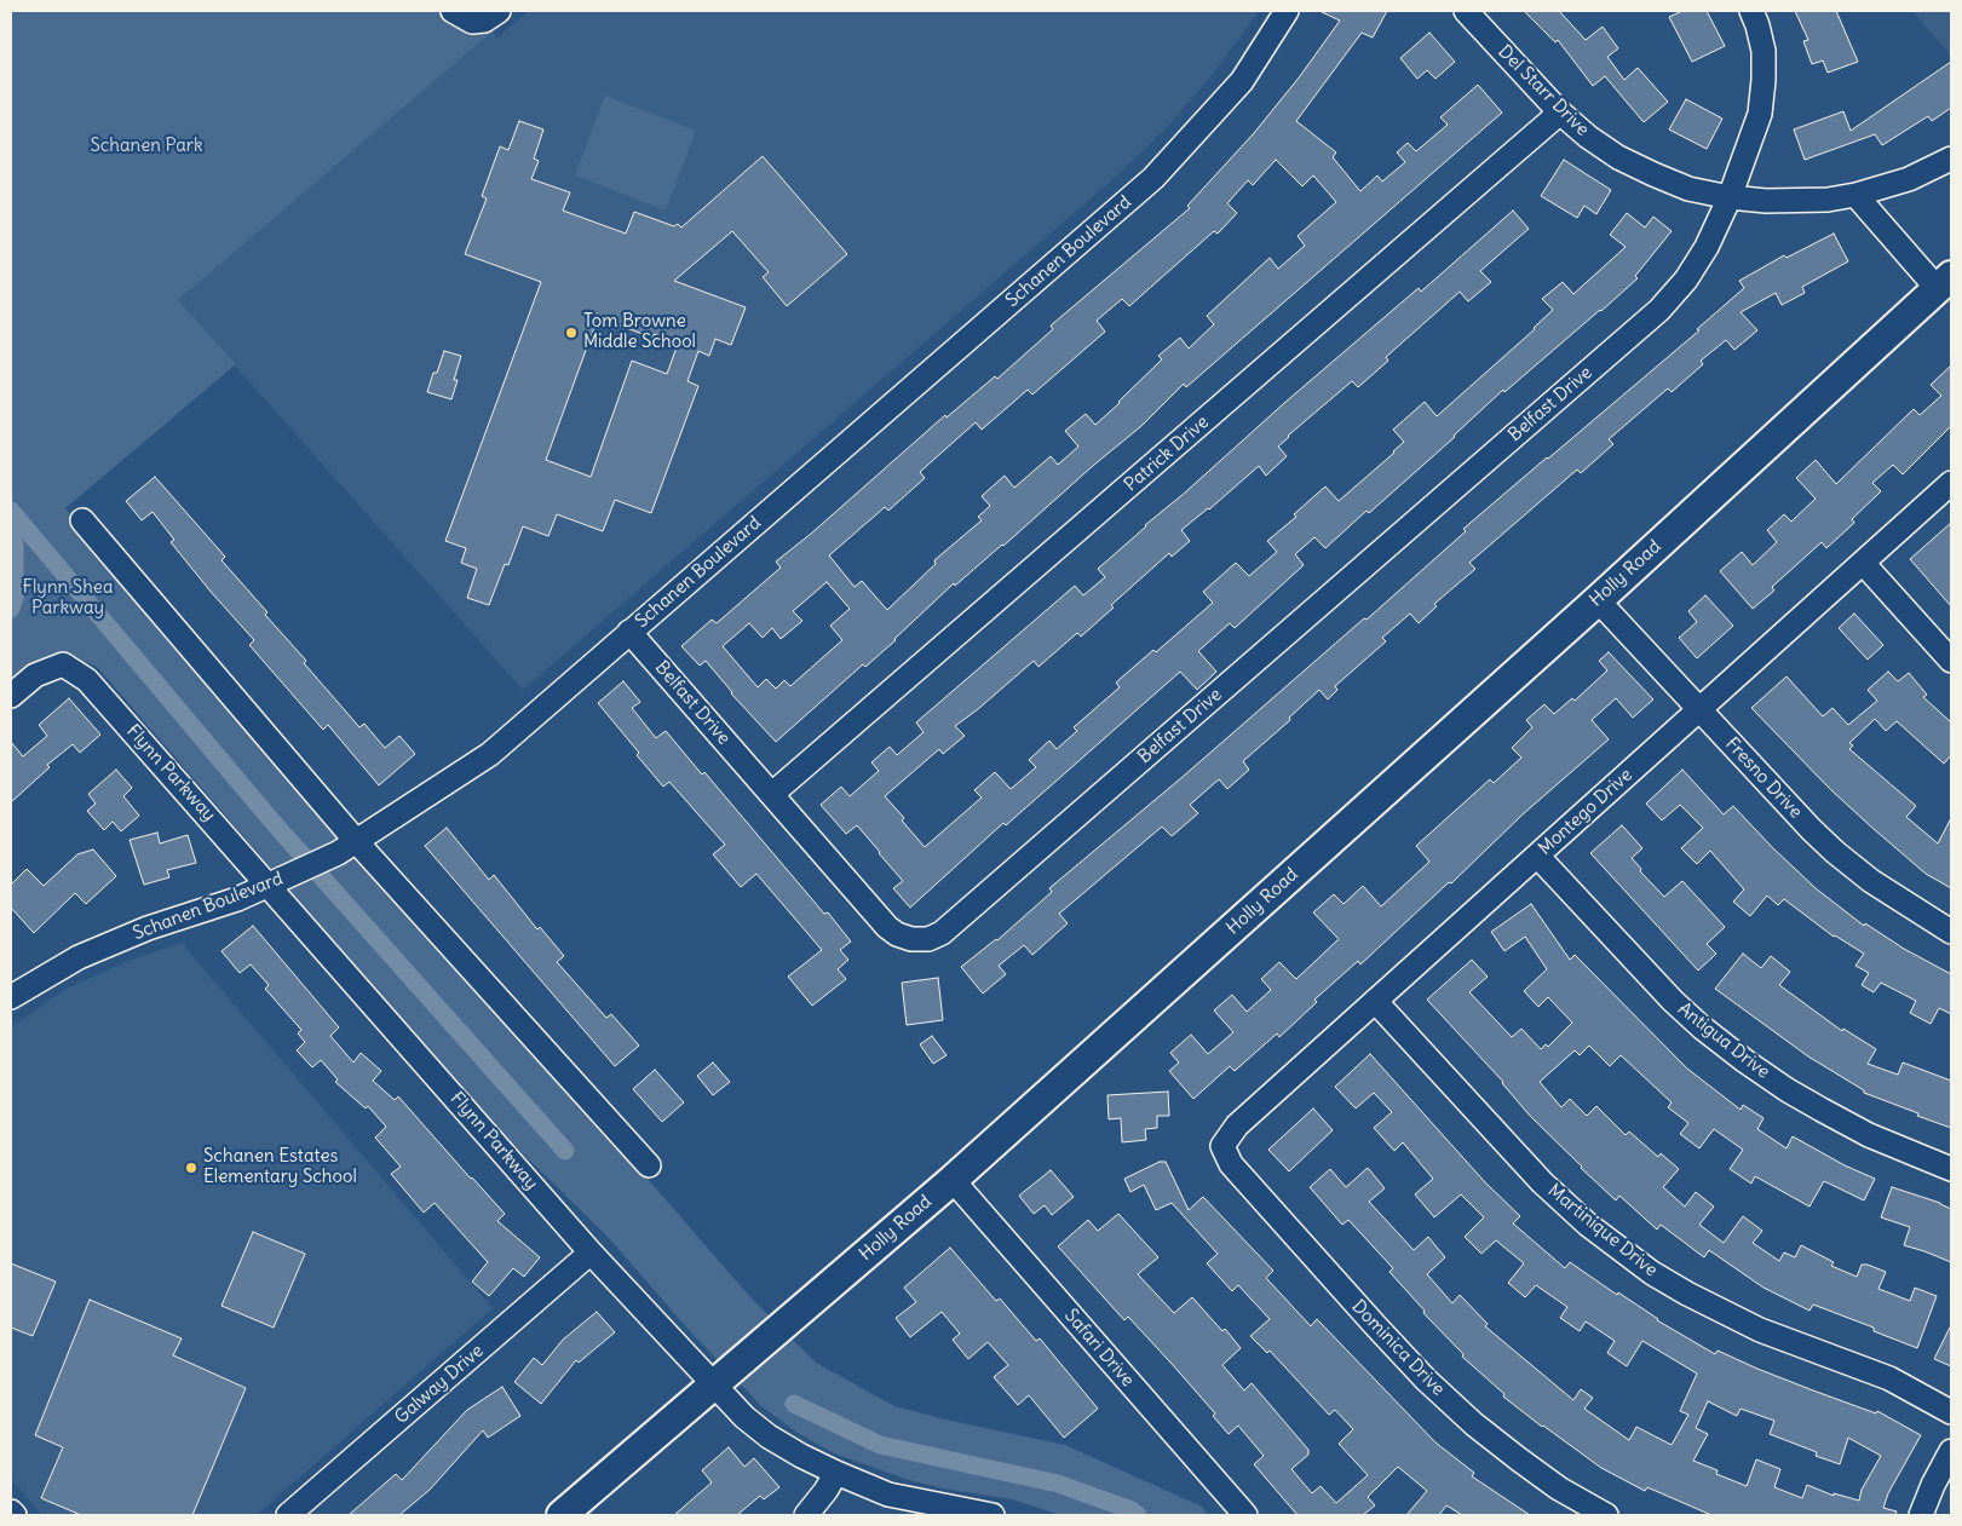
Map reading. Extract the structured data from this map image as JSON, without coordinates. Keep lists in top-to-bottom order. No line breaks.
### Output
{"streets":{"main road":["Holly Road"],"street":["Del Starr Drive","Schanen Boulevard","Belfast Drive","Patrick Drive","Flynn Parkway","Fresno Drive","Montego Drive","Antigua Drive","Martinique Drive","Safari Drive","Dominica Drive","Galway Drive"]},"crossings":[["Del Starr Drive","Belfast Drive"],["Del Starr Drive","Patrick Drive"],["Schanen Boulevard","Belfast Drive"],["Schanen Boulevard","Flynn Parkway"],["Belfast Drive","Patrick Drive"],["Holly Road","Flynn Parkway"],["Holly Road","Fresno Drive"],["Holly Road","Safari Drive"],["Flynn Parkway","Galway Drive"],["Fresno Drive","Montego Drive"],["Montego Drive","Antigua Drive"],["Montego Drive","Martinique Drive"],["Montego Drive","Dominica Drive"]],"parks":["Schanen Park","Flynn Shea Parkway"],"places":["Tom Browne Middle School","Schanen Estates Elementary School"]}
